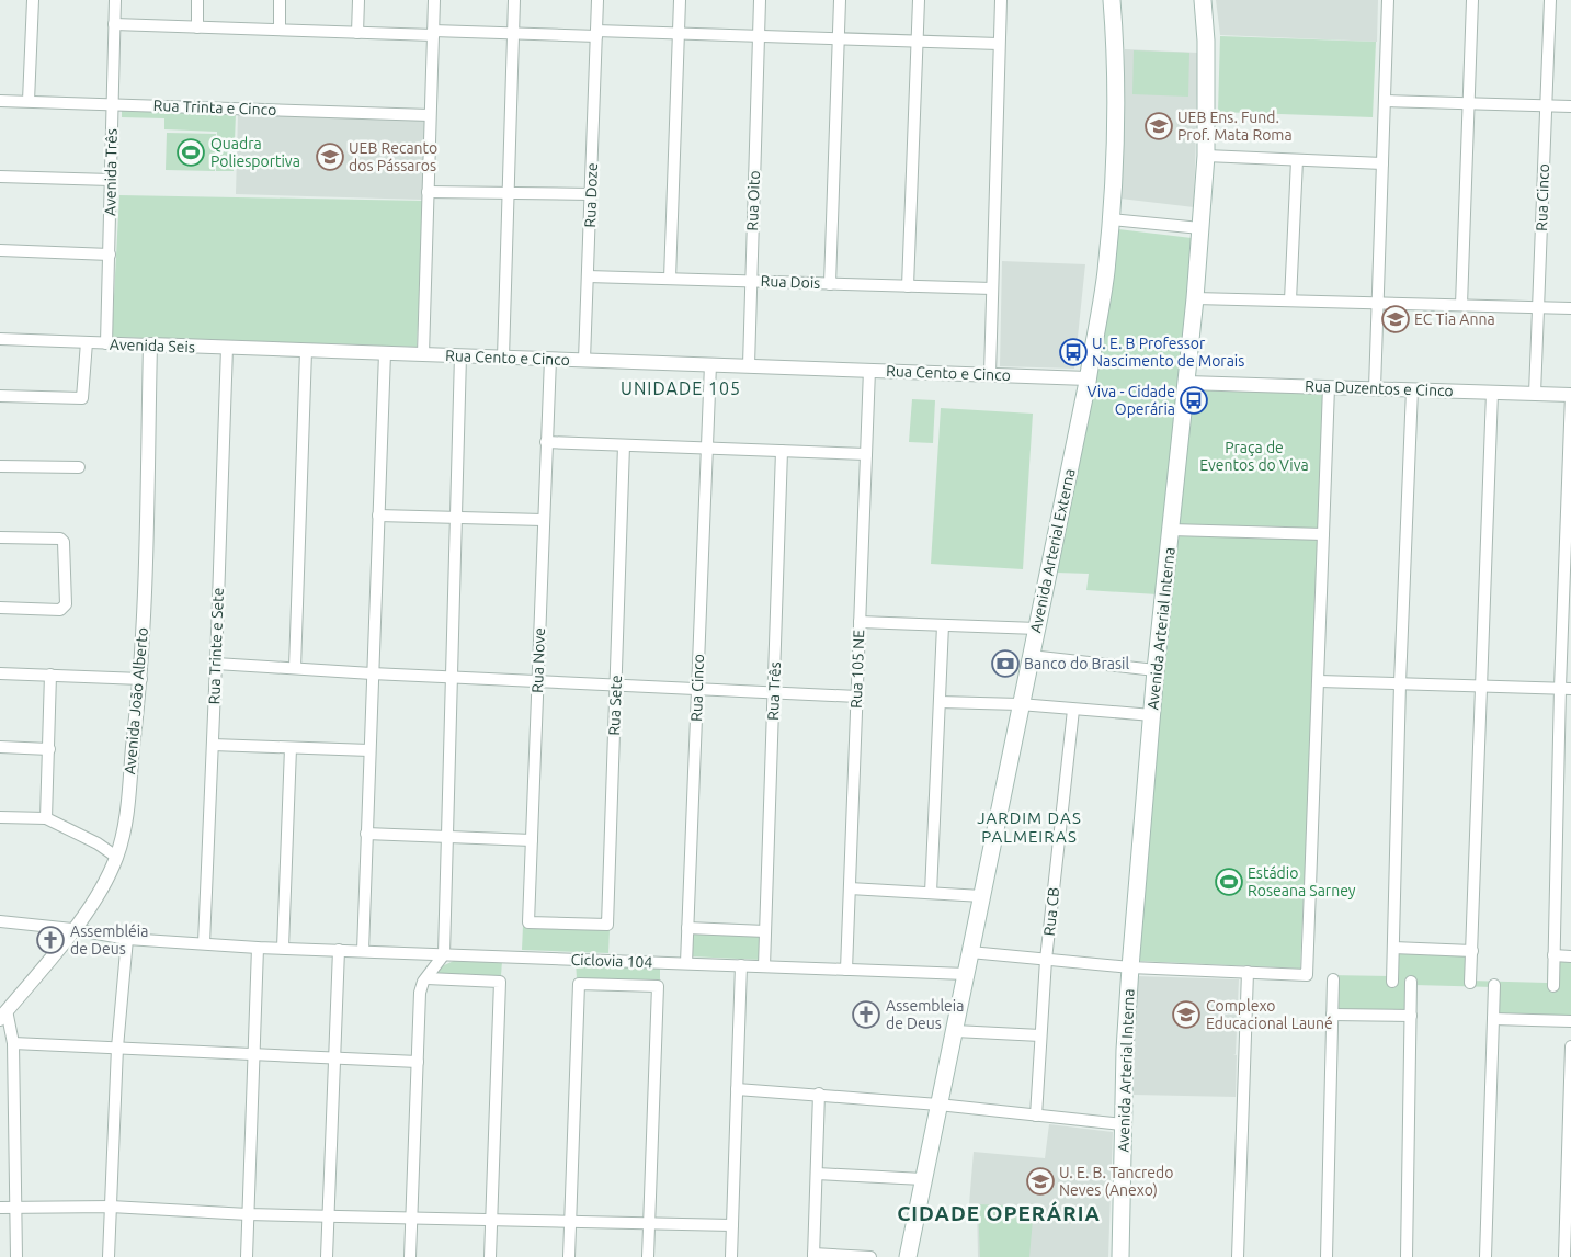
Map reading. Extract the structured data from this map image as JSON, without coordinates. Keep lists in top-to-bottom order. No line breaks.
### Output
{"streets":{"main road":["Avenida Arterial Externa","Avenida Arterial Interna"],"street":["Rua Trinta e Cinco","Avenida Três","Rua Doze","Rua Cinco","Rua Oito","Rua Dois","Avenida Seis","Rua Cento e Cinco","Rua Duzentos e Cinco","Rua Trinte e Sete","Rua Nove","Rua 105 NE","Rua Três","Avenida João Alberto","Rua Sete","Rua CB","Ciclovia 104"]},"crossings":[["Rua Trinta e Cinco","Avenida Três"],["Avenida Três","Avenida Seis"],["Rua Doze","Rua Dois"],["Rua Doze","Rua Cento e Cinco"],["Rua Cinco","Rua Duzentos e Cinco"],["Rua Cinco","Ciclovia 104"],["Rua Oito","Rua Dois"],["Rua Oito","Rua Cento e Cinco"],["Avenida Seis","Rua Cento e Cinco"],["Avenida Seis","Rua Trinte e Sete"],["Avenida Seis","Avenida João Alberto"],["Rua Cento e Cinco","Avenida Arterial Externa"],["Rua Cento e Cinco","Rua Nove"],["Rua Cento e Cinco","Rua 105 NE"],["Rua Duzentos e Cinco","Avenida Arterial Interna"],["Avenida Arterial Externa","Ciclovia 104"],["Rua Trinte e Sete","Ciclovia 104"],["Rua Nove","Rua Sete"],["Rua 105 NE","Ciclovia 104"],["Rua Três","Ciclovia 104"],["Avenida João Alberto","Ciclovia 104"]],"districts":["UNIDADE 105","JARDIM DAS PALMEIRAS","CIDADE OPERÁRIA"],"parks":["Praça de Eventos do Viva"],"places":{"school or university":["UEB Ens. Fund. Prof. Mata Roma","UEB Recanto dos Pássaros","EC Tia Anna","Complexo Educacional Launé","U. E. B. Tancredo Neves (Anexo)"],"sports":["Quadra Poliesportiva","Estádio Roseana Sarney"],"bus stop":["U. E. B Professor Nascimento de Morais","Viva - Cidade Operária"],"bank":["Banco do Brasil"],"church":["Assembléia de Deus","Assembleia de Deus"]}}
